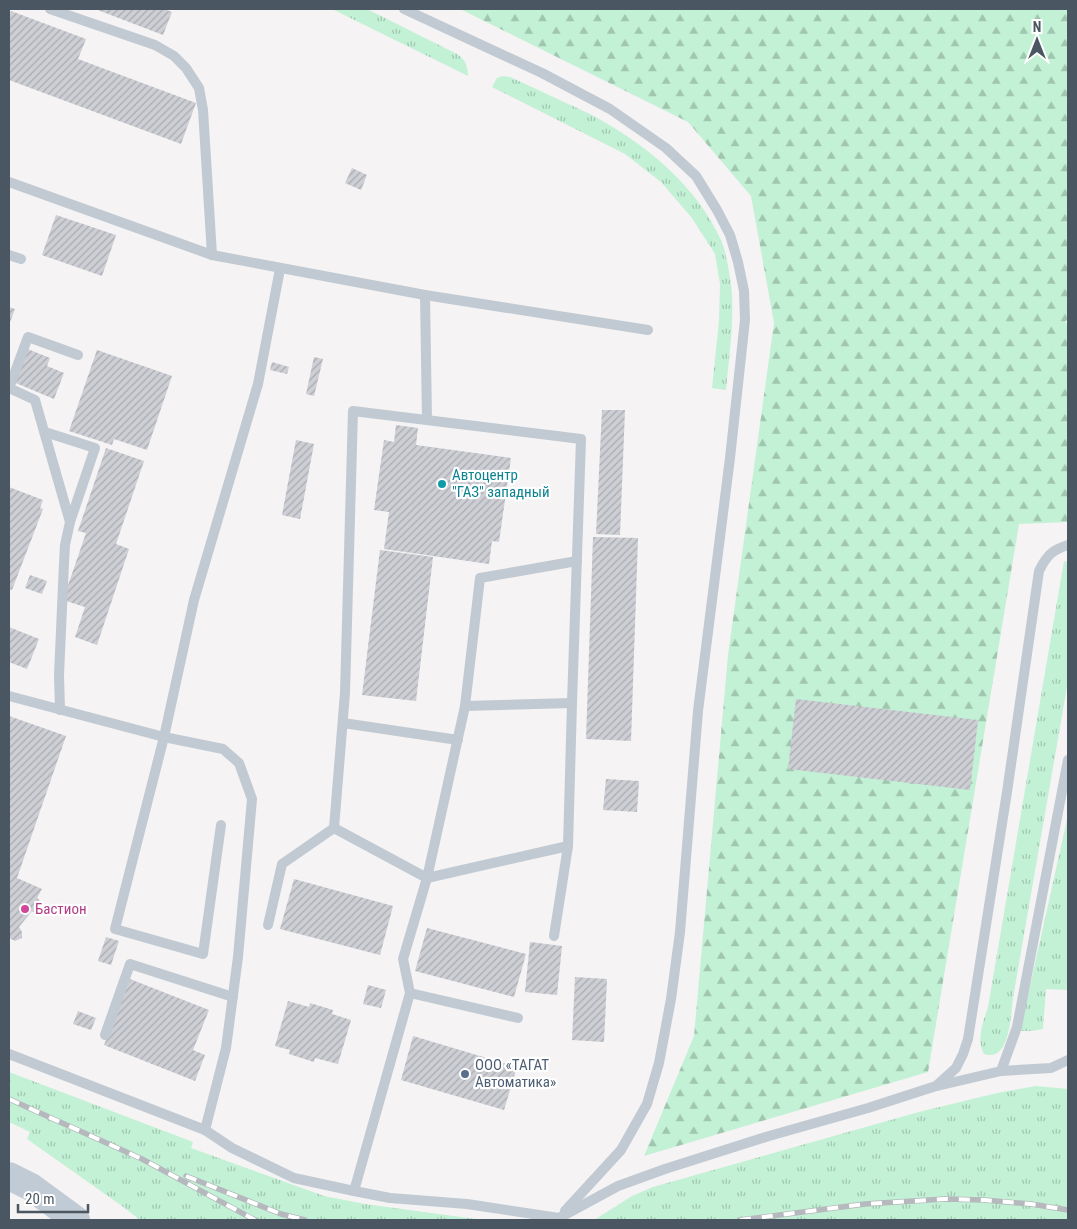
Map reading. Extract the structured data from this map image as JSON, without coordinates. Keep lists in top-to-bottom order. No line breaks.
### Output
{"places":["Автоцентр \"ГАЗ\" западный","Бастион","ООО «ТАГАТ Автоматика»"],"scale_bar":"20 m","north":"top"}
